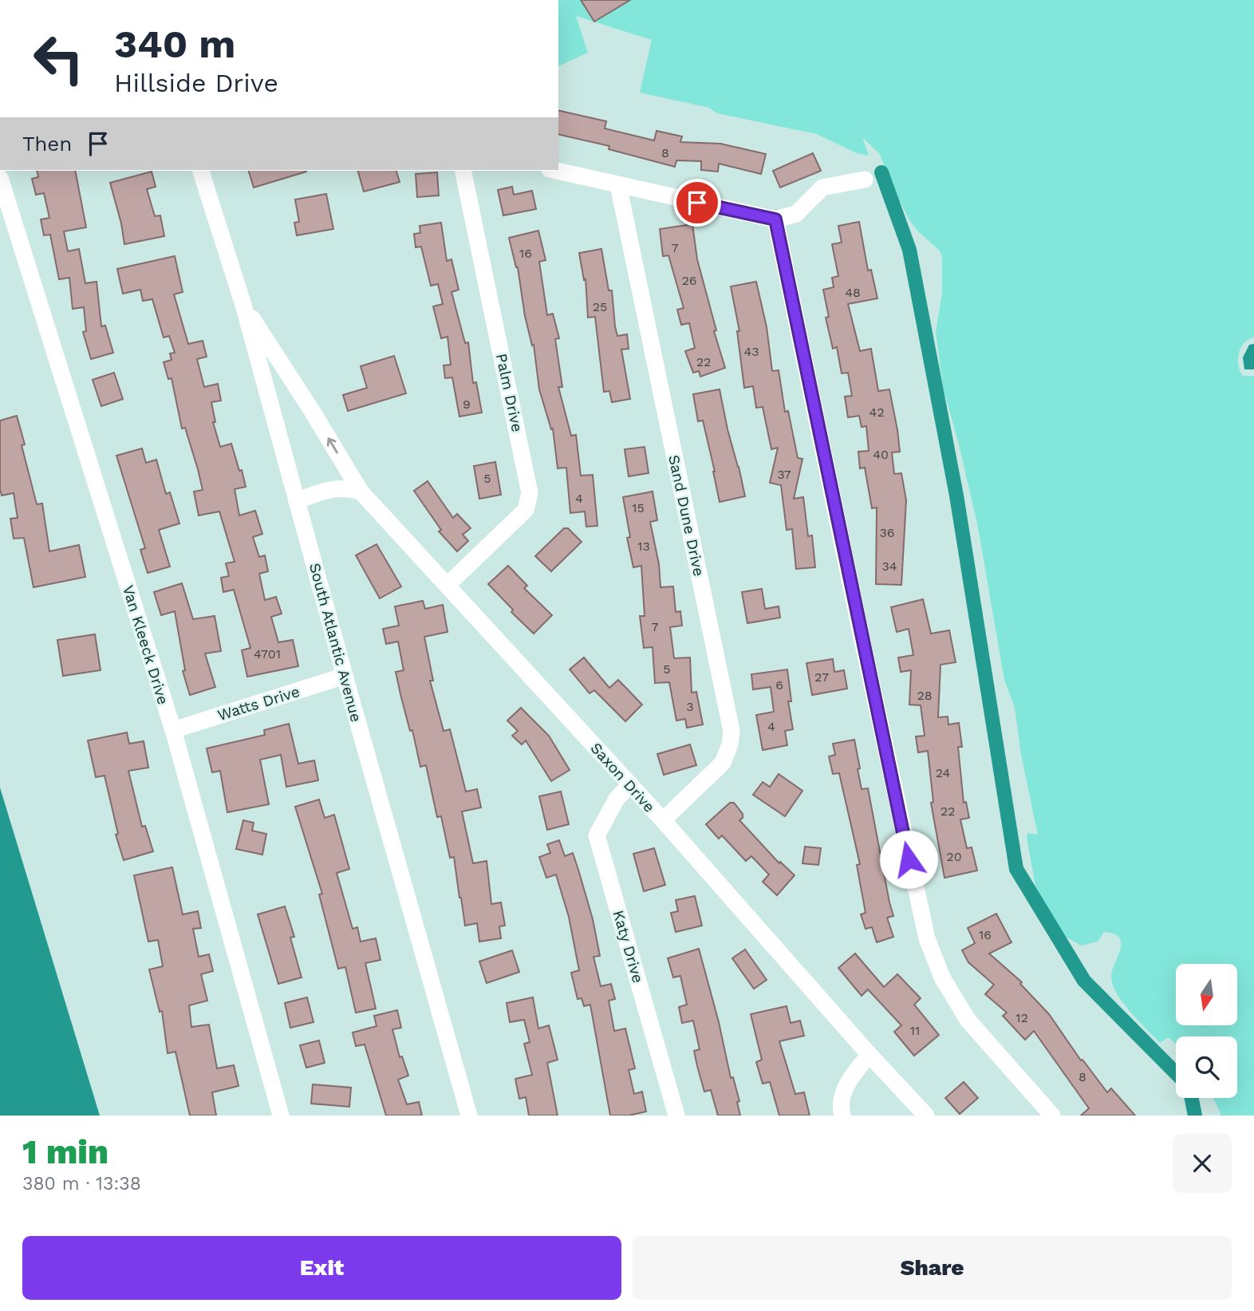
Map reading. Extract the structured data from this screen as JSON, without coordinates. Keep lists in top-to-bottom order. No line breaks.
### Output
{"streets":{"street":["Palm Drive","Sand Dune Drive","South Atlantic Avenue","Van Kleeck Drive","Watts Drive","Saxon Drive","Katy Drive"]},"crossings":[["Palm Drive","Saxon Drive"],["Sand Dune Drive","Saxon Drive"],["South Atlantic Avenue","Watts Drive"],["South Atlantic Avenue","Saxon Drive"],["Van Kleeck Drive","Watts Drive"],["Saxon Drive","Katy Drive"]],"house_numbers":["8","7","16","26","48","25","43","22","9","42","40","37","5","4","15","36","13","34","7","4701","5","27","6","28","3","4","24","22","20","16","12","11","8"],"north":"bottom","page":{"turn":["340 m","Hillside Drive"],"then":"Then","heading":["1 min","380 m · 13:38"],"buttons":["Exit","Share"]}}
